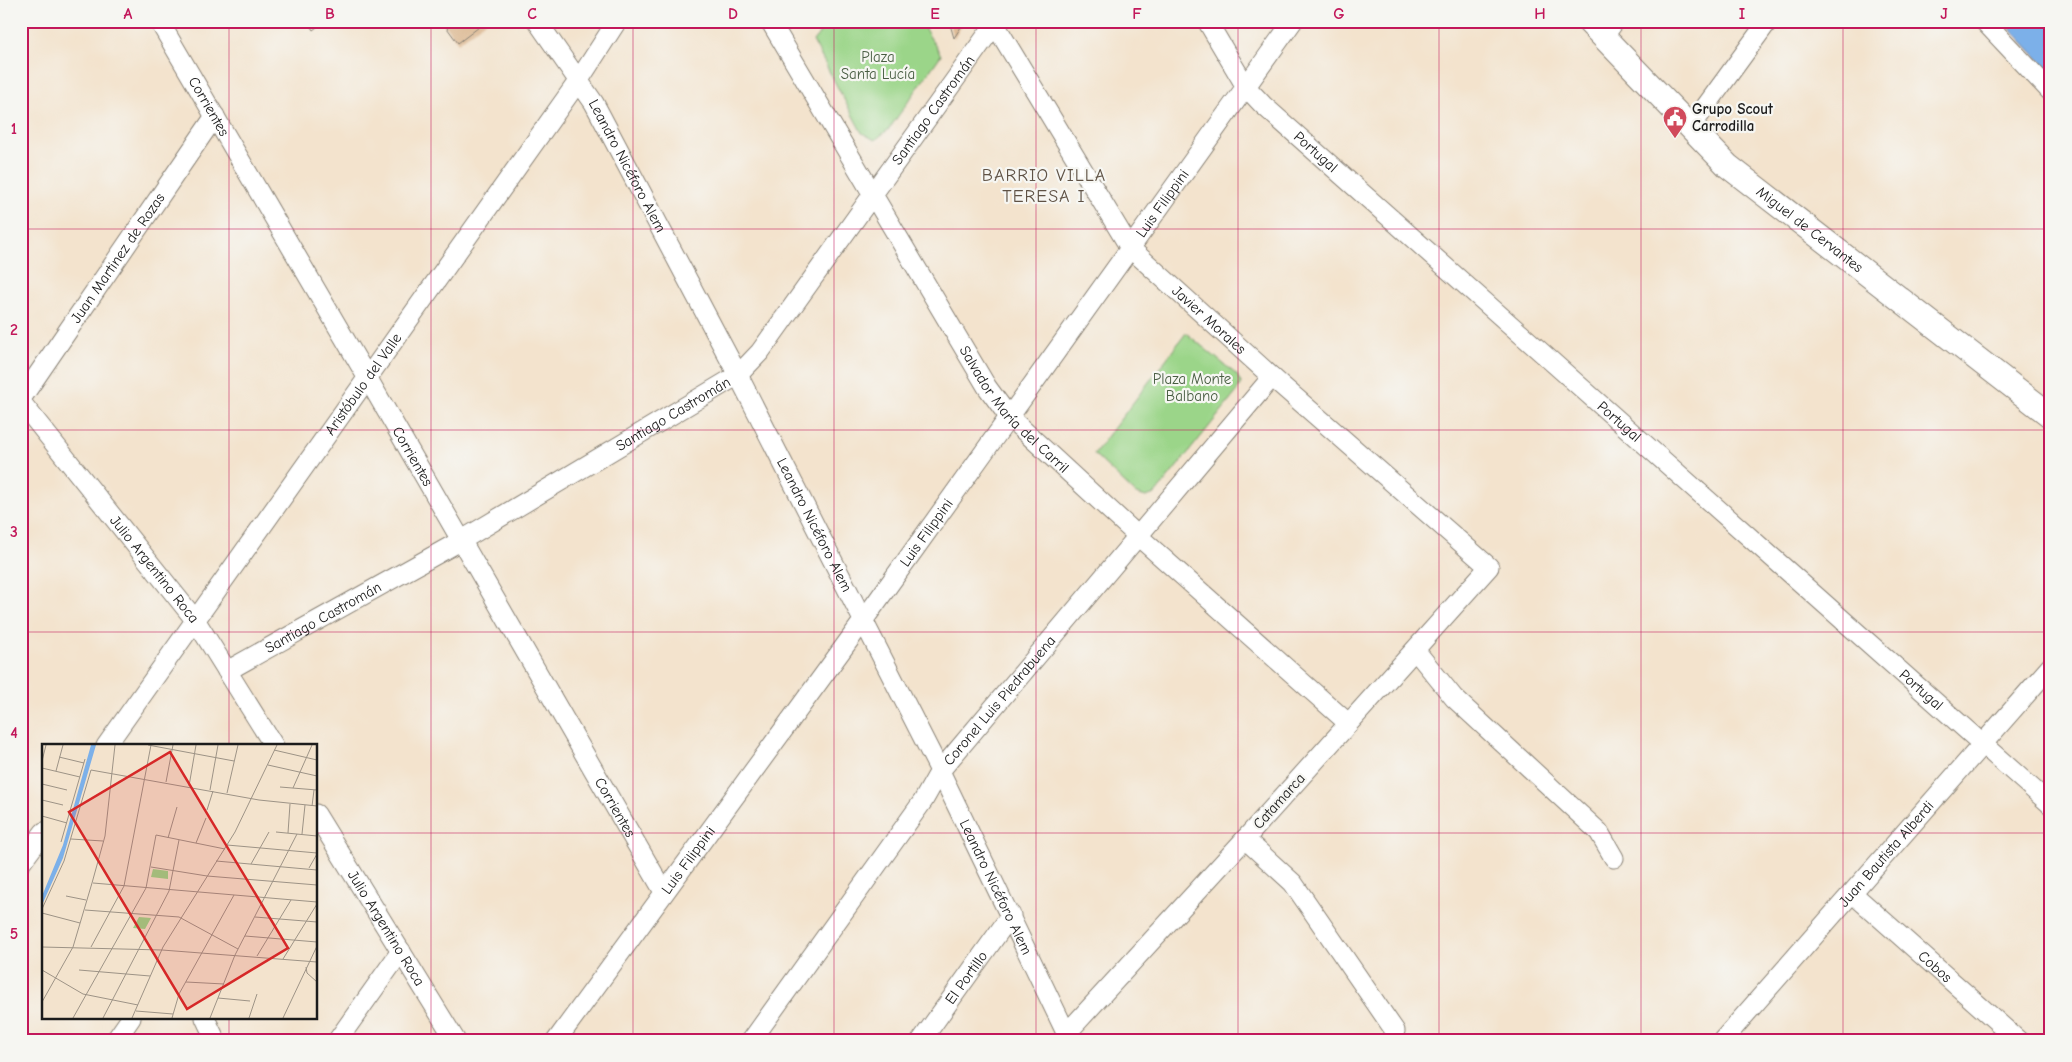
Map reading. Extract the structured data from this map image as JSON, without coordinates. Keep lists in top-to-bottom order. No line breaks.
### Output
{"streets":{"main road":["Miguel de Cervantes"],"street":["Corrientes","Santiago Castromán","Portugal","Leandro Nicéforo Alem","Luis Filippini","Juan Martinez de Rozas","Javier Morales","Aristóbulo del Valle","Salvador María del Carril","Julio Argentino Roca","Coronel Luis Piedrabuena","Catamarca","Juan Bautista Alberdi","Cobos","El Portillo"]},"crossings":[["Corrientes","Santiago Castromán"],["Corrientes","Luis Filippini"],["Corrientes","Juan Martinez de Rozas"],["Corrientes","Aristóbulo del Valle"],["Santiago Castromán","Leandro Nicéforo Alem"],["Santiago Castromán","Javier Morales"],["Santiago Castromán","Salvador María del Carril"],["Santiago Castromán","Julio Argentino Roca"],["Portugal","Luis Filippini"],["Portugal","Juan Bautista Alberdi"],["Leandro Nicéforo Alem","Luis Filippini"],["Leandro Nicéforo Alem","Aristóbulo del Valle"],["Leandro Nicéforo Alem","Coronel Luis Piedrabuena"],["Leandro Nicéforo Alem","Catamarca"],["Leandro Nicéforo Alem","El Portillo"],["Luis Filippini","Javier Morales"],["Luis Filippini","Salvador María del Carril"],["Juan Martinez de Rozas","Julio Argentino Roca"],["Javier Morales","Coronel Luis Piedrabuena"],["Javier Morales","Catamarca"],["Aristóbulo del Valle","Julio Argentino Roca"],["Salvador María del Carril","Coronel Luis Piedrabuena"],["Salvador María del Carril","Catamarca"],["Juan Bautista Alberdi","Cobos"]],"districts":["BARRIO VILLA TERESA I"],"parks":["Plaza Santa Lucía","Plaza Monte Balbano"],"places":{"public building":["Grupo Scout Carrodilla"]},"grid":{"columns":["A","B","C","D","E","F","G","H","I","J"],"rows":["1","2","3","4","5"]}}
